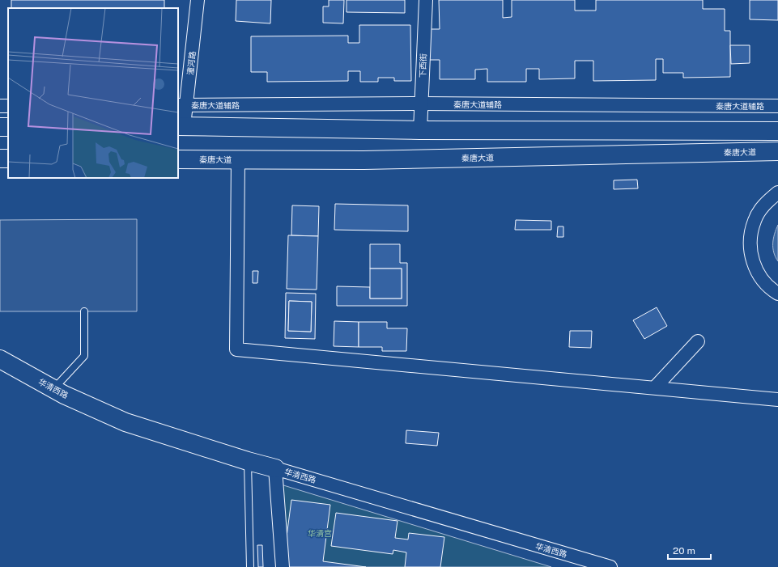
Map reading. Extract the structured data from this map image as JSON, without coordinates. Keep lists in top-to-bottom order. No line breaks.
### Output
{"streets":{"main road":["秦唐大道","华清西路"],"street":["潼河路","下西街","秦唐大道辅路"]},"crossings":[["潼河路","秦唐大道辅路"],["下西街","秦唐大道辅路"]],"parks":["华清宫"],"scale_bar":"20 m"}
